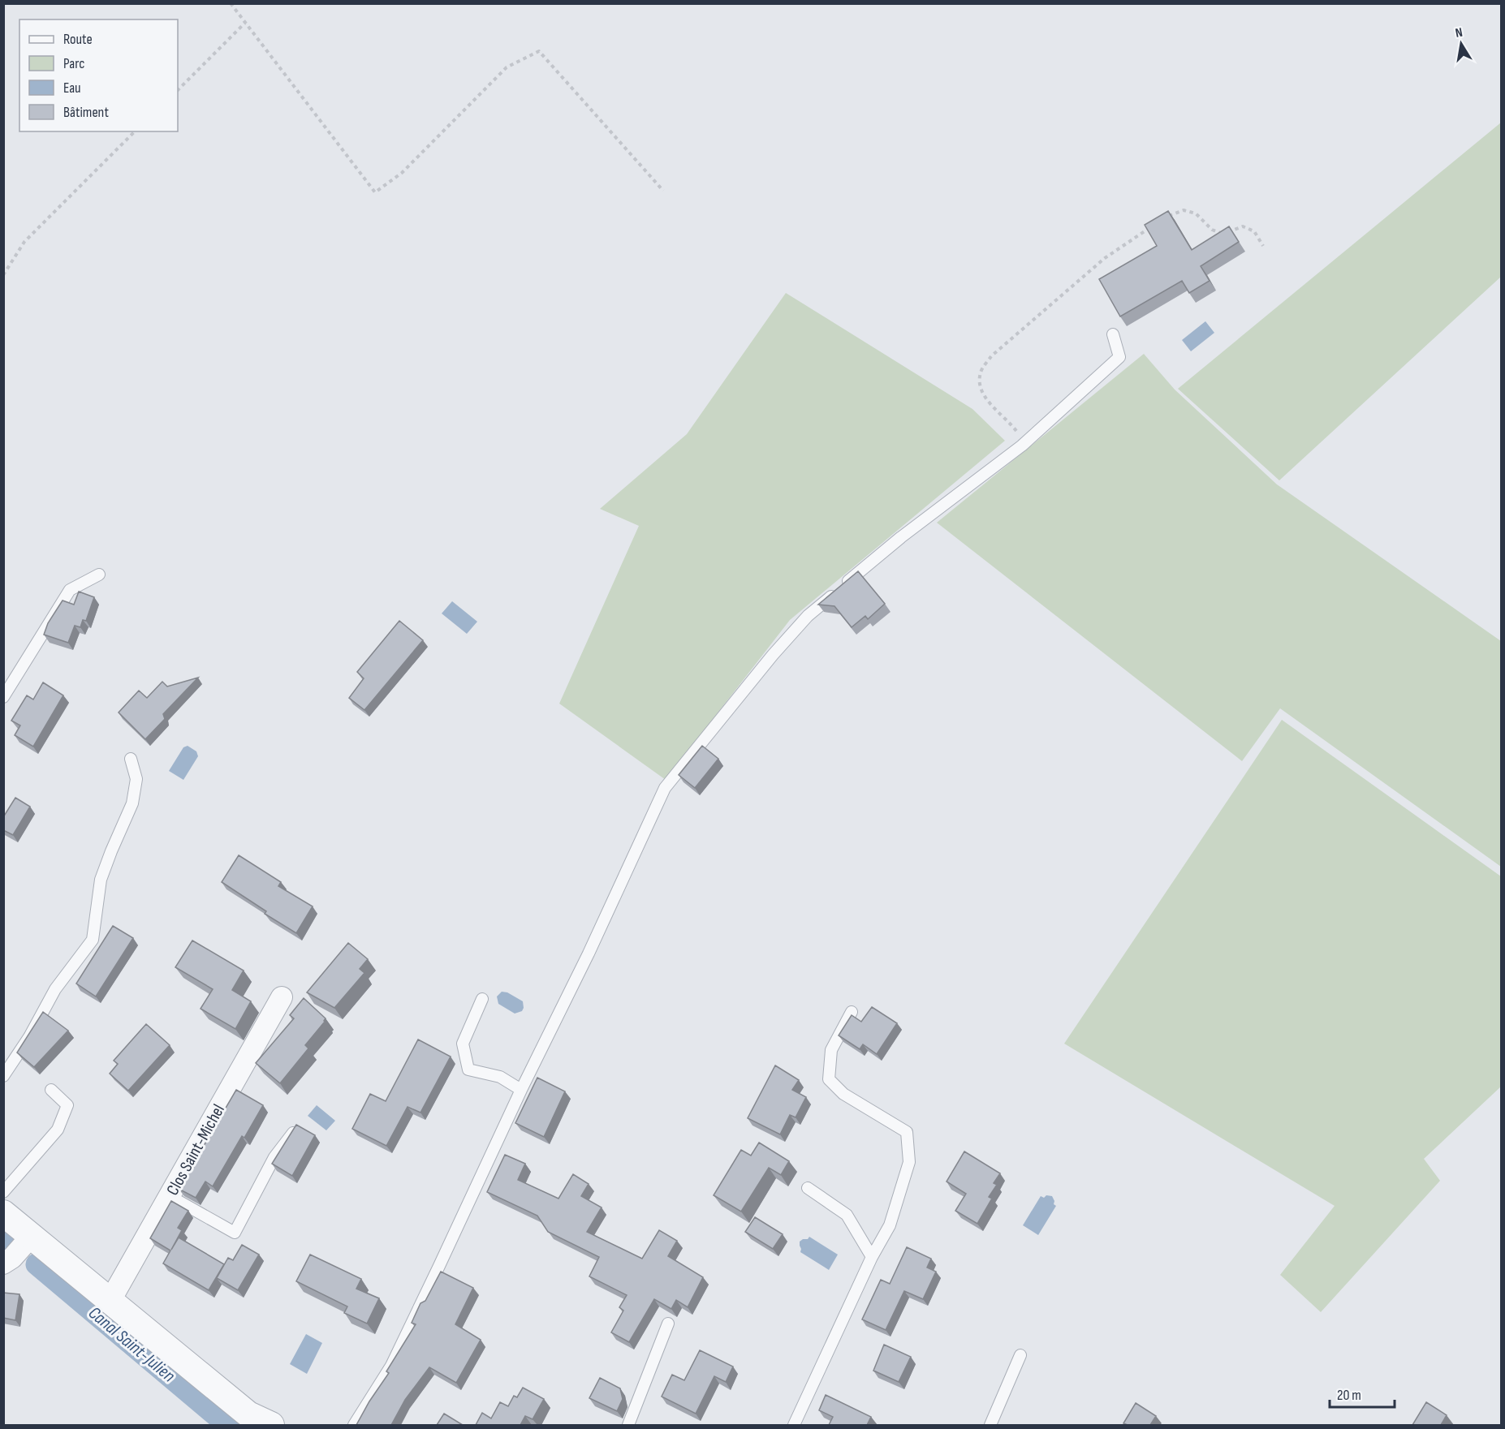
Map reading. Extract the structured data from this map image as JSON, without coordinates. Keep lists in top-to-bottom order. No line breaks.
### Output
{"streets":{"street":["Clos Saint-Michel"]},"water":["Canal Saint-Julien"],"legend":["Route","Parc","Eau","Bâtiment"],"scale_bar":"20 m","north":"top"}
